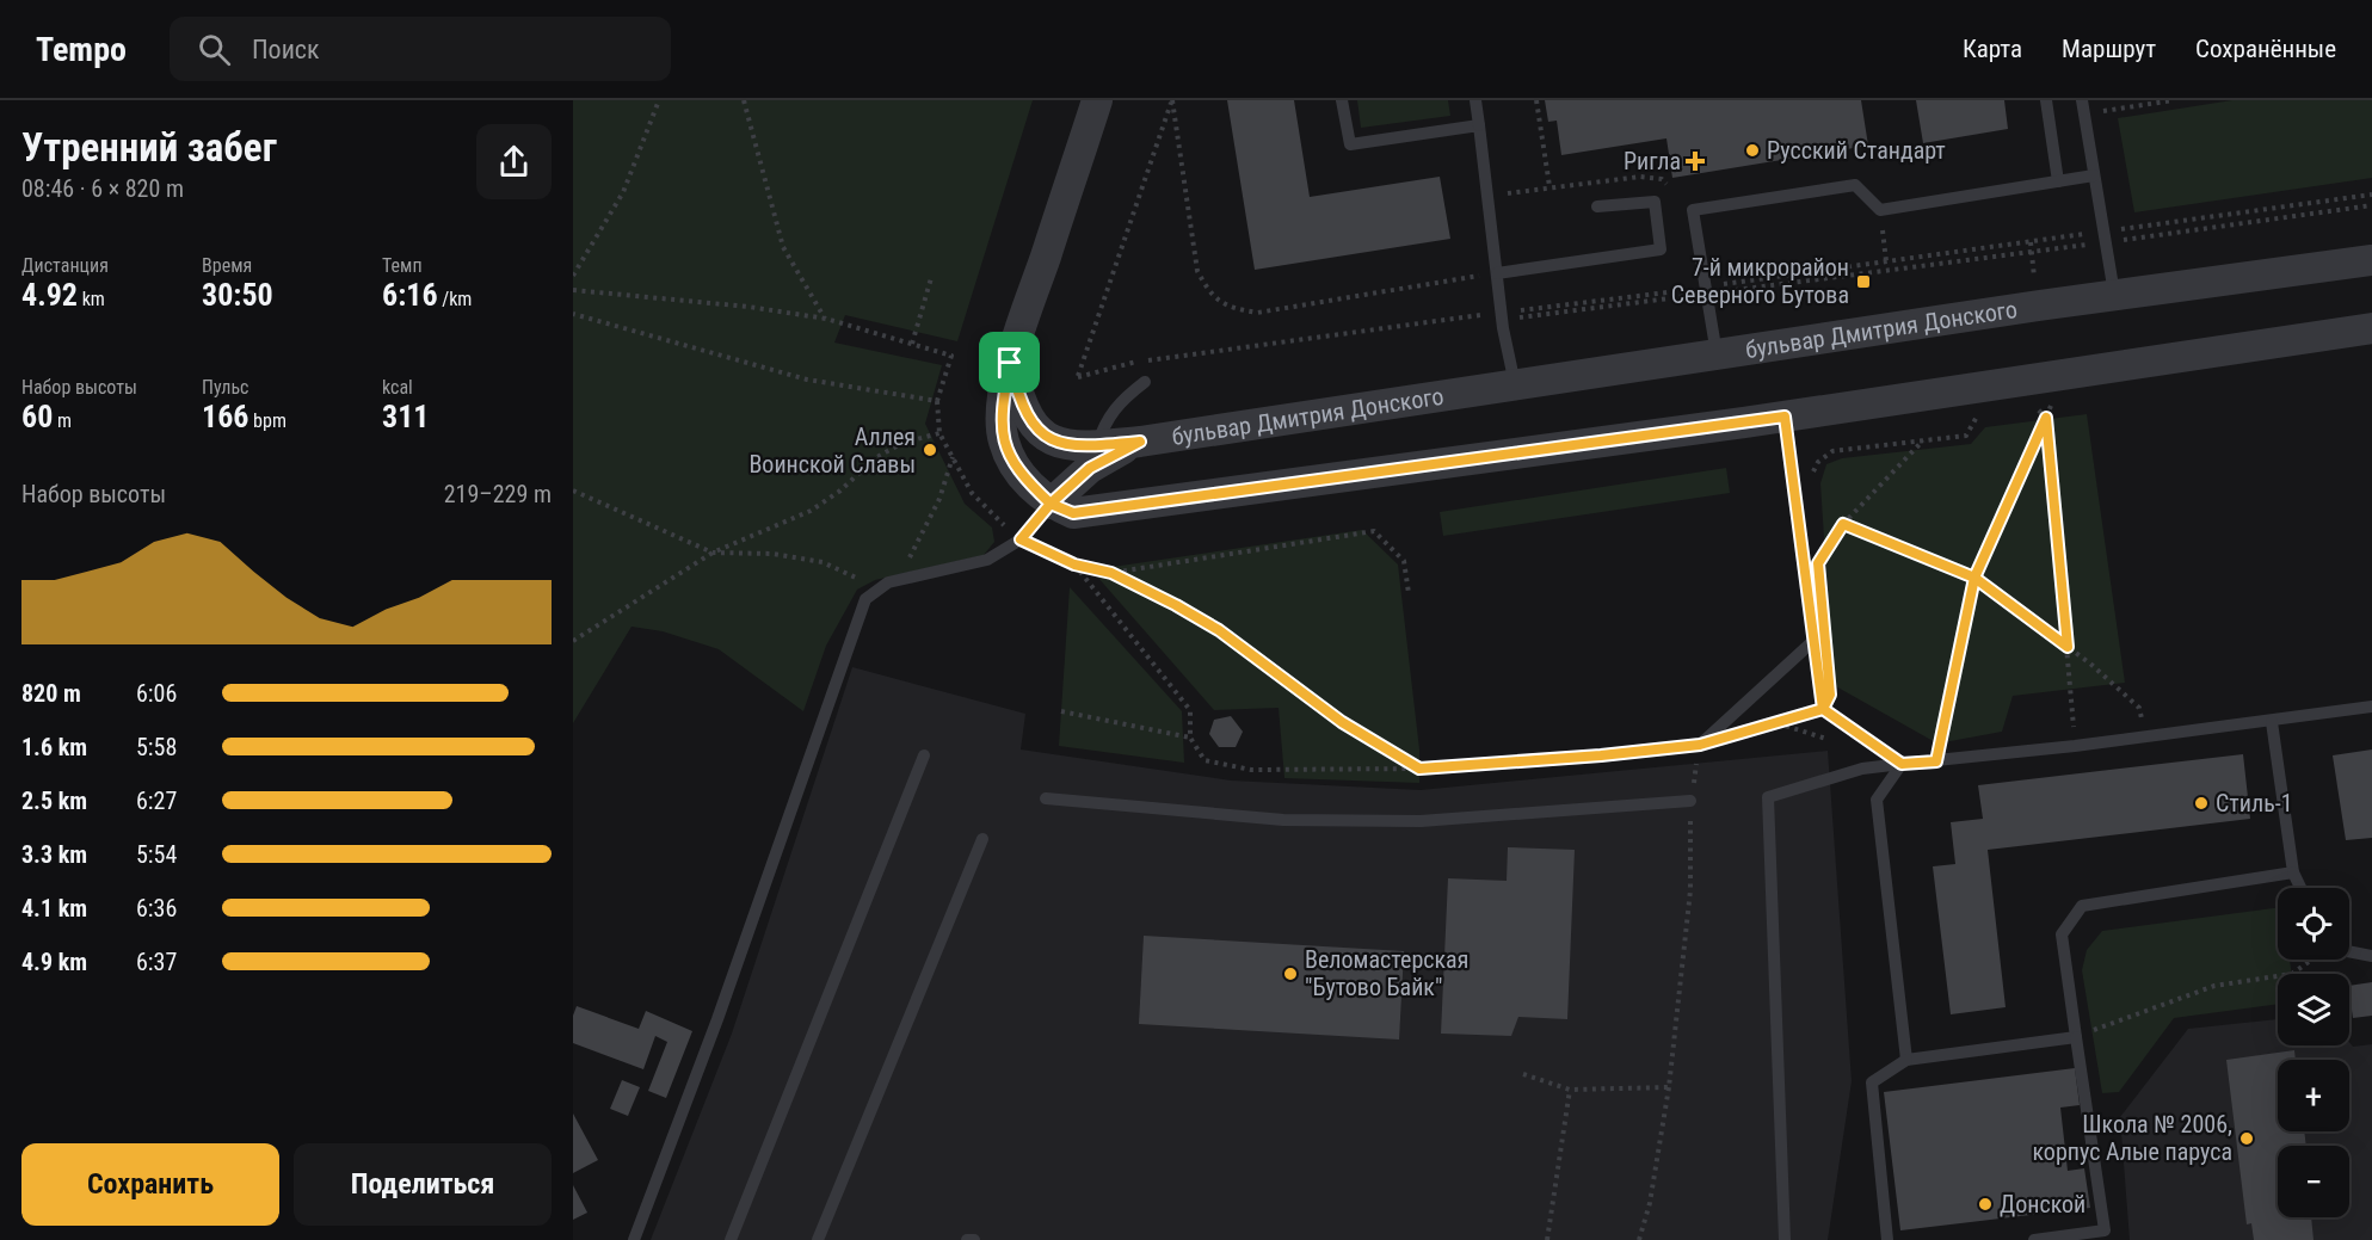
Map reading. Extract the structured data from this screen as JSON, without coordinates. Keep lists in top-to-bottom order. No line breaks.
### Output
{"streets":{"street":["бульвар Дмитрия Донского"]},"places":{"other":["Русский Стандарт","Аллея Воинской Славы","Стиль-1","Веломастерская \"Бутово Байк\"","Школа № 2006, корпус Алые паруса","Донской"],"health":["Ригла"],"transit":["7-й микрорайон Северного Бутова"]},"page":{"header":"Tempo","search":"Поиск","nav":["Карта","Маршрут","Сохранённые"],"heading":["Утренний забег","08:46 · 6 × 820 m"],"stats":[["Дистанция","4.92 km"],["Время","30:50"],["Темп","6:16 /km"],["Набор высоты","60 m"],["Пульс","166 bpm"],["kcal","311"]],"chart":["Набор высоты","219–229 m"],"list":[{"name":"820 m","note":"6:06"},{"name":"1.6 km","note":"5:58"},{"name":"2.5 km","note":"6:27"},{"name":"3.3 km","note":"5:54"},{"name":"4.1 km","note":"6:36"},{"name":"4.9 km","note":"6:37"}],"map_buttons":["+","−"],"buttons":["Сохранить","Поделиться"]}}
